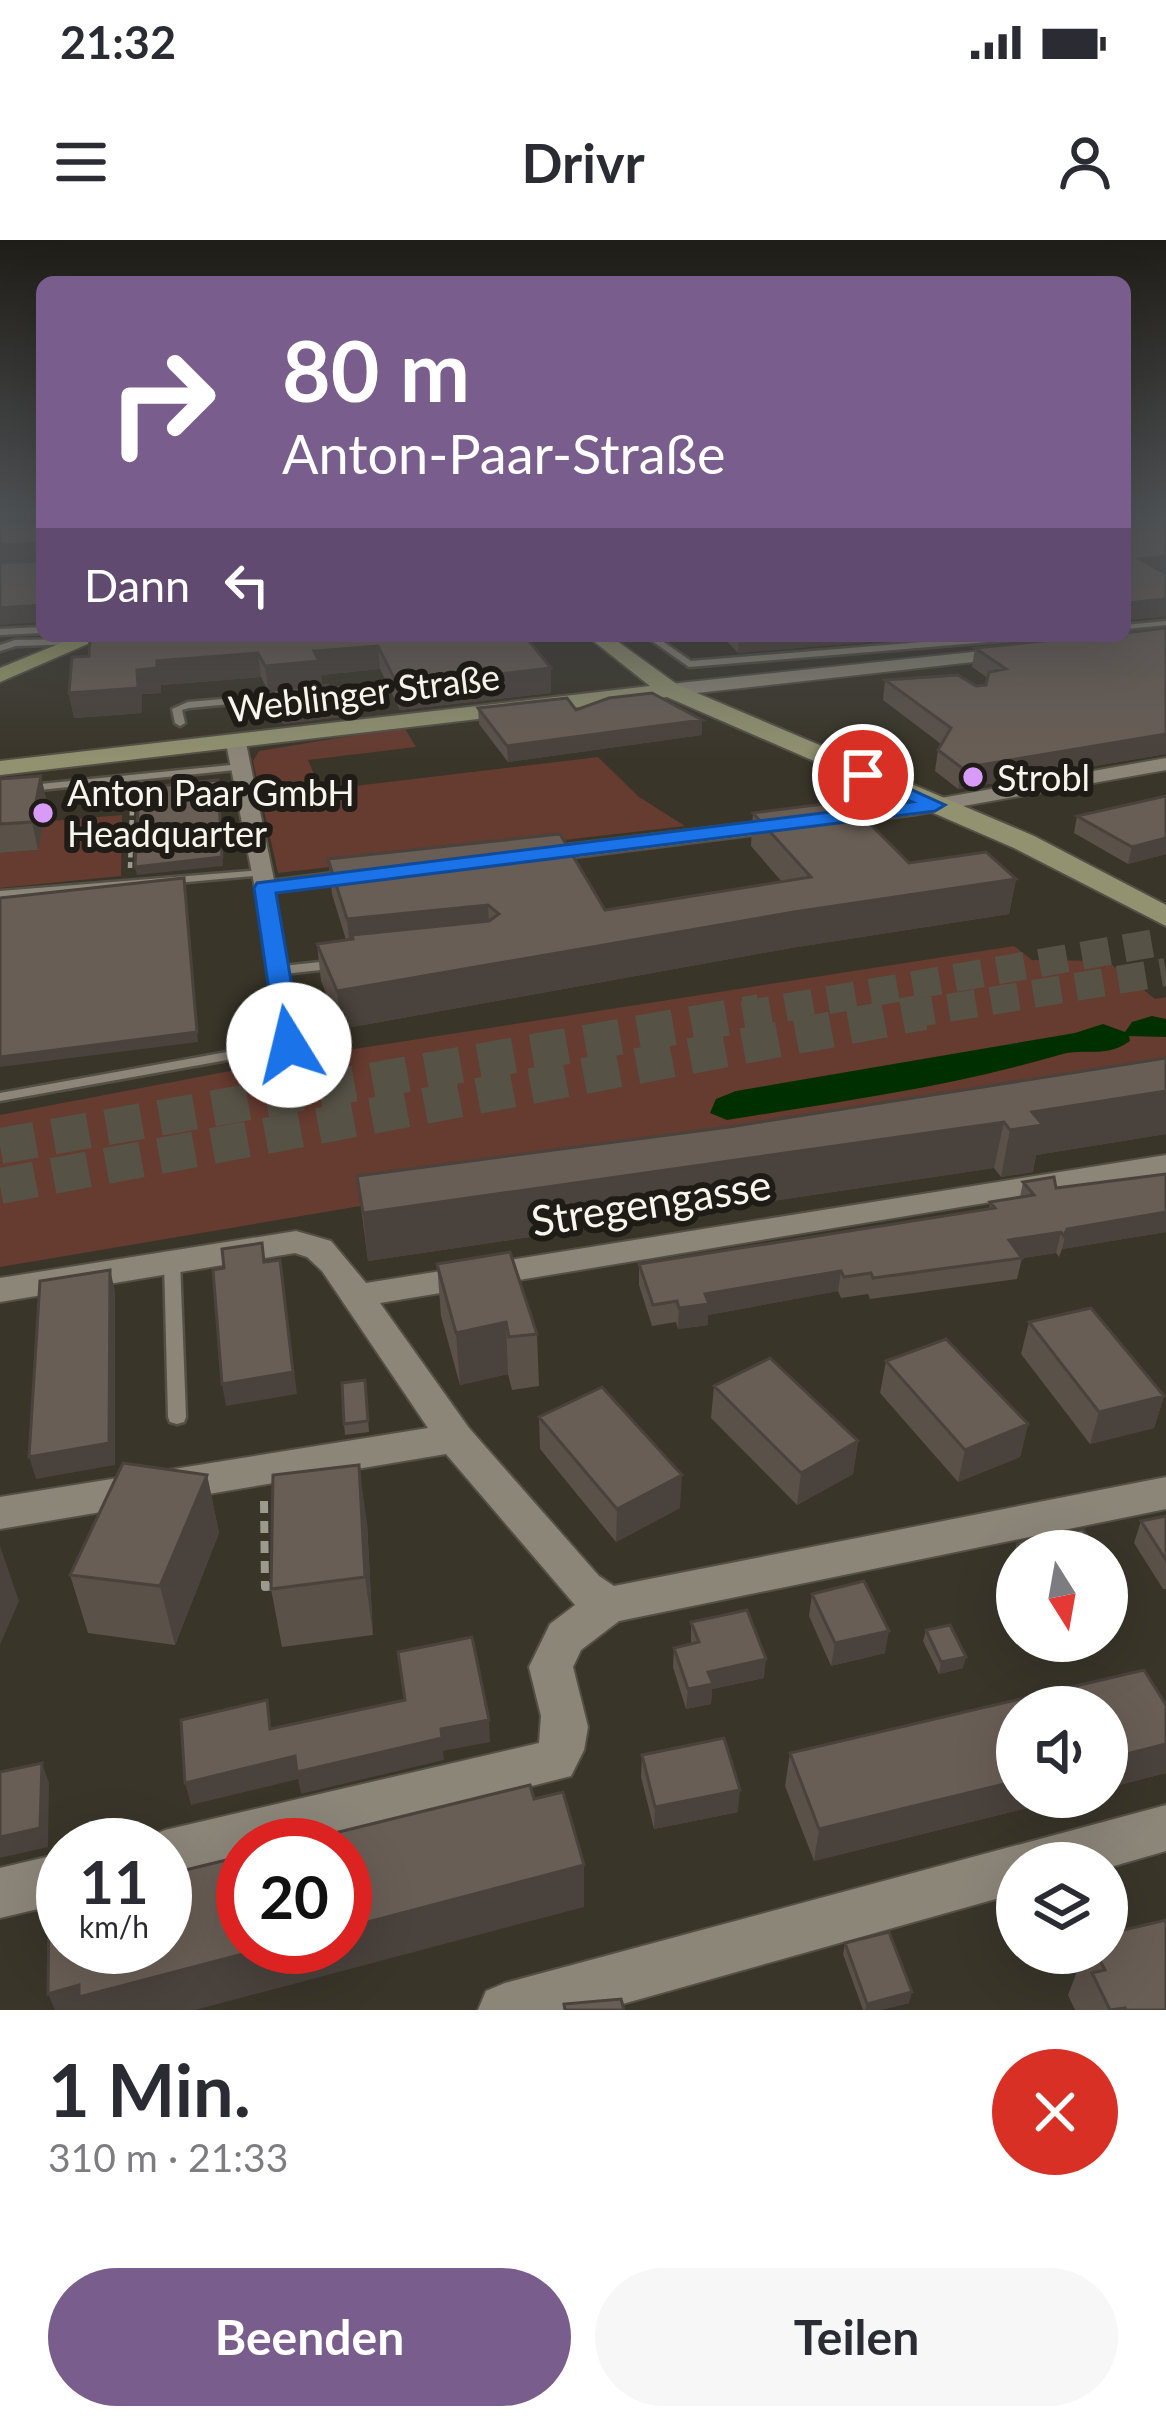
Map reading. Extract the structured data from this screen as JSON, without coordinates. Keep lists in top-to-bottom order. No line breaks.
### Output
{"streets":{"street":["Weblinger Straße","Stregengasse"]},"places":["Strobl","Anton Paar GmbH Headquarter"],"north":"bottom","page":{"status":"21:32","header":"Drivr","turn":["80 m","Anton-Paar-Straße"],"then":"Dann","speed":"11 km/h","limit":"20","heading":["1 Min.","310 m · 21:33"],"buttons":["Beenden","Teilen"]}}
